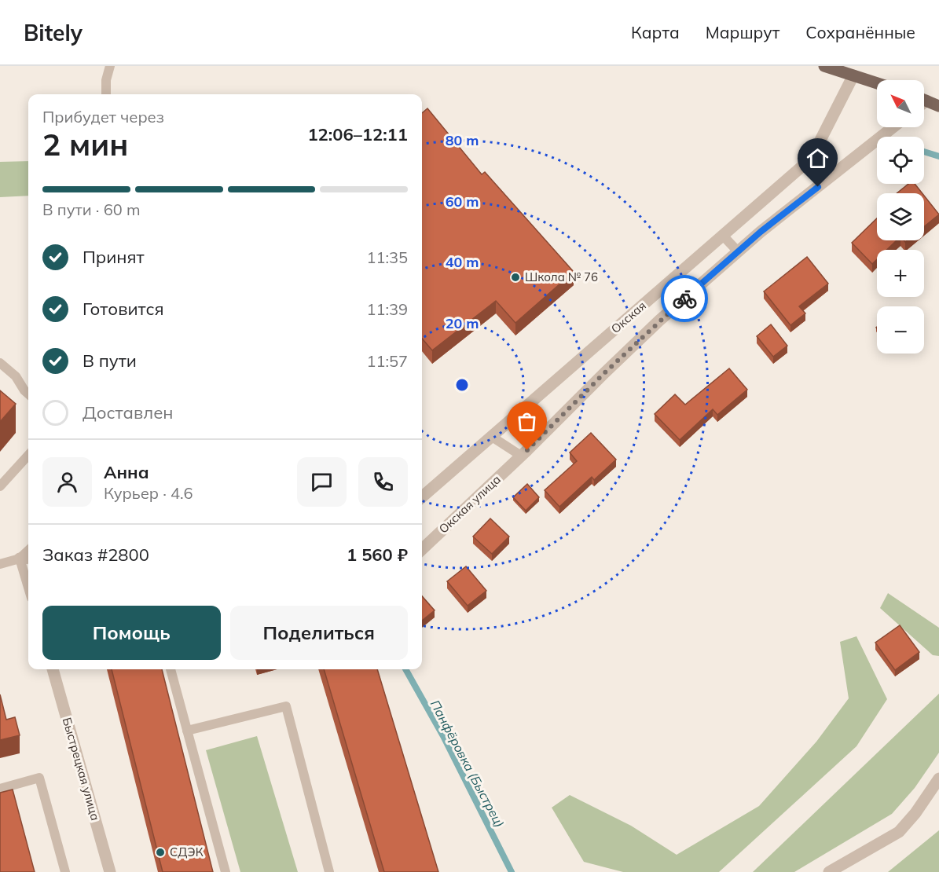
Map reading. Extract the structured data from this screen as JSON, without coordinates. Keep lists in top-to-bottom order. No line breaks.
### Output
{"streets":{"street":["Окская","Окская улица","Быстрецкая улица"]},"water":["Панфёровка (Быстрец)"],"places":["Школа № 76","СДЭК"],"north":"top left","page":{"header":"Bitely","nav":["Карта","Маршрут","Сохранённые"],"map_buttons":["+","−"],"heading":["2 мин","Прибудет через","12:06–12:11"],"panel":["Анна","Курьер · 4.6","Заказ #2800","1 560 ₽"],"bar":"В пути · 60 m","list":[["Принят","11:35"],["Готовится","11:39"],["В пути","11:57"],"Доставлен"],"buttons":["Помощь","Поделиться"]},"rings":["80 m","60 m","40 m","20 m"]}
